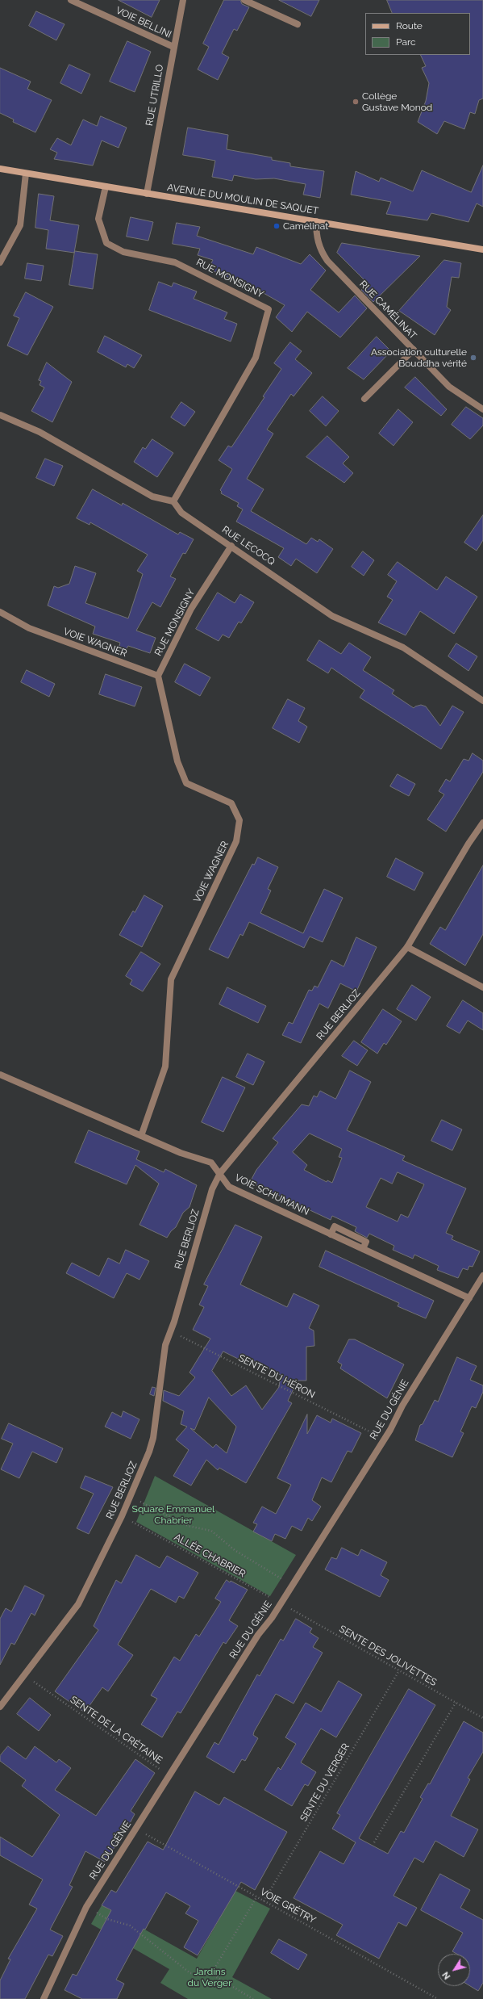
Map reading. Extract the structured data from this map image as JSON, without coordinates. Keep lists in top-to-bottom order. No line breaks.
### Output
{"streets":{"main road":["AVENUE DU MOULIN DE SAQUET"],"street":["VOIE BELLINI","RUE UTRILLO","RUE MONSIGNY","RUE CAMÉLINAT","RUE LECOCQ","VOIE WAGNER","RUE BERLIOZ","VOIE SCHUMANN","RUE DU GÉNIE"],"path":["SENTE DU HÉRON","ALLÉE CHABRIER","SENTE DES JOLIVETTES","SENTE DE LA CRÉTAINE","SENTE DU VERGER","VOIE GRÉTRY"]},"crossings":[["VOIE BELLINI","RUE UTRILLO"],["RUE UTRILLO","AVENUE DU MOULIN DE SAQUET"],["AVENUE DU MOULIN DE SAQUET","RUE MONSIGNY"],["AVENUE DU MOULIN DE SAQUET","RUE CAMÉLINAT"],["RUE MONSIGNY","RUE LECOCQ"],["RUE MONSIGNY","VOIE WAGNER"],["VOIE WAGNER","VOIE SCHUMANN"],["RUE BERLIOZ","VOIE SCHUMANN"],["RUE BERLIOZ","SENTE DU HÉRON"],["RUE BERLIOZ","ALLÉE CHABRIER"],["RUE BERLIOZ","SENTE DE LA CRÉTAINE"],["VOIE SCHUMANN","RUE DU GÉNIE"],["RUE DU GÉNIE","VOIE GRÉTRY"],["SENTE DES JOLIVETTES","SENTE DU VERGER"],["SENTE DU VERGER","VOIE GRÉTRY"]],"parks":["Square Emmanuel Chabrier","Jardins du Verger"],"places":["Collège Gustave Monod","Camélinat","Association culturelle Bouddha vérité"],"legend":["Route","Parc"],"north":"bottom left"}
